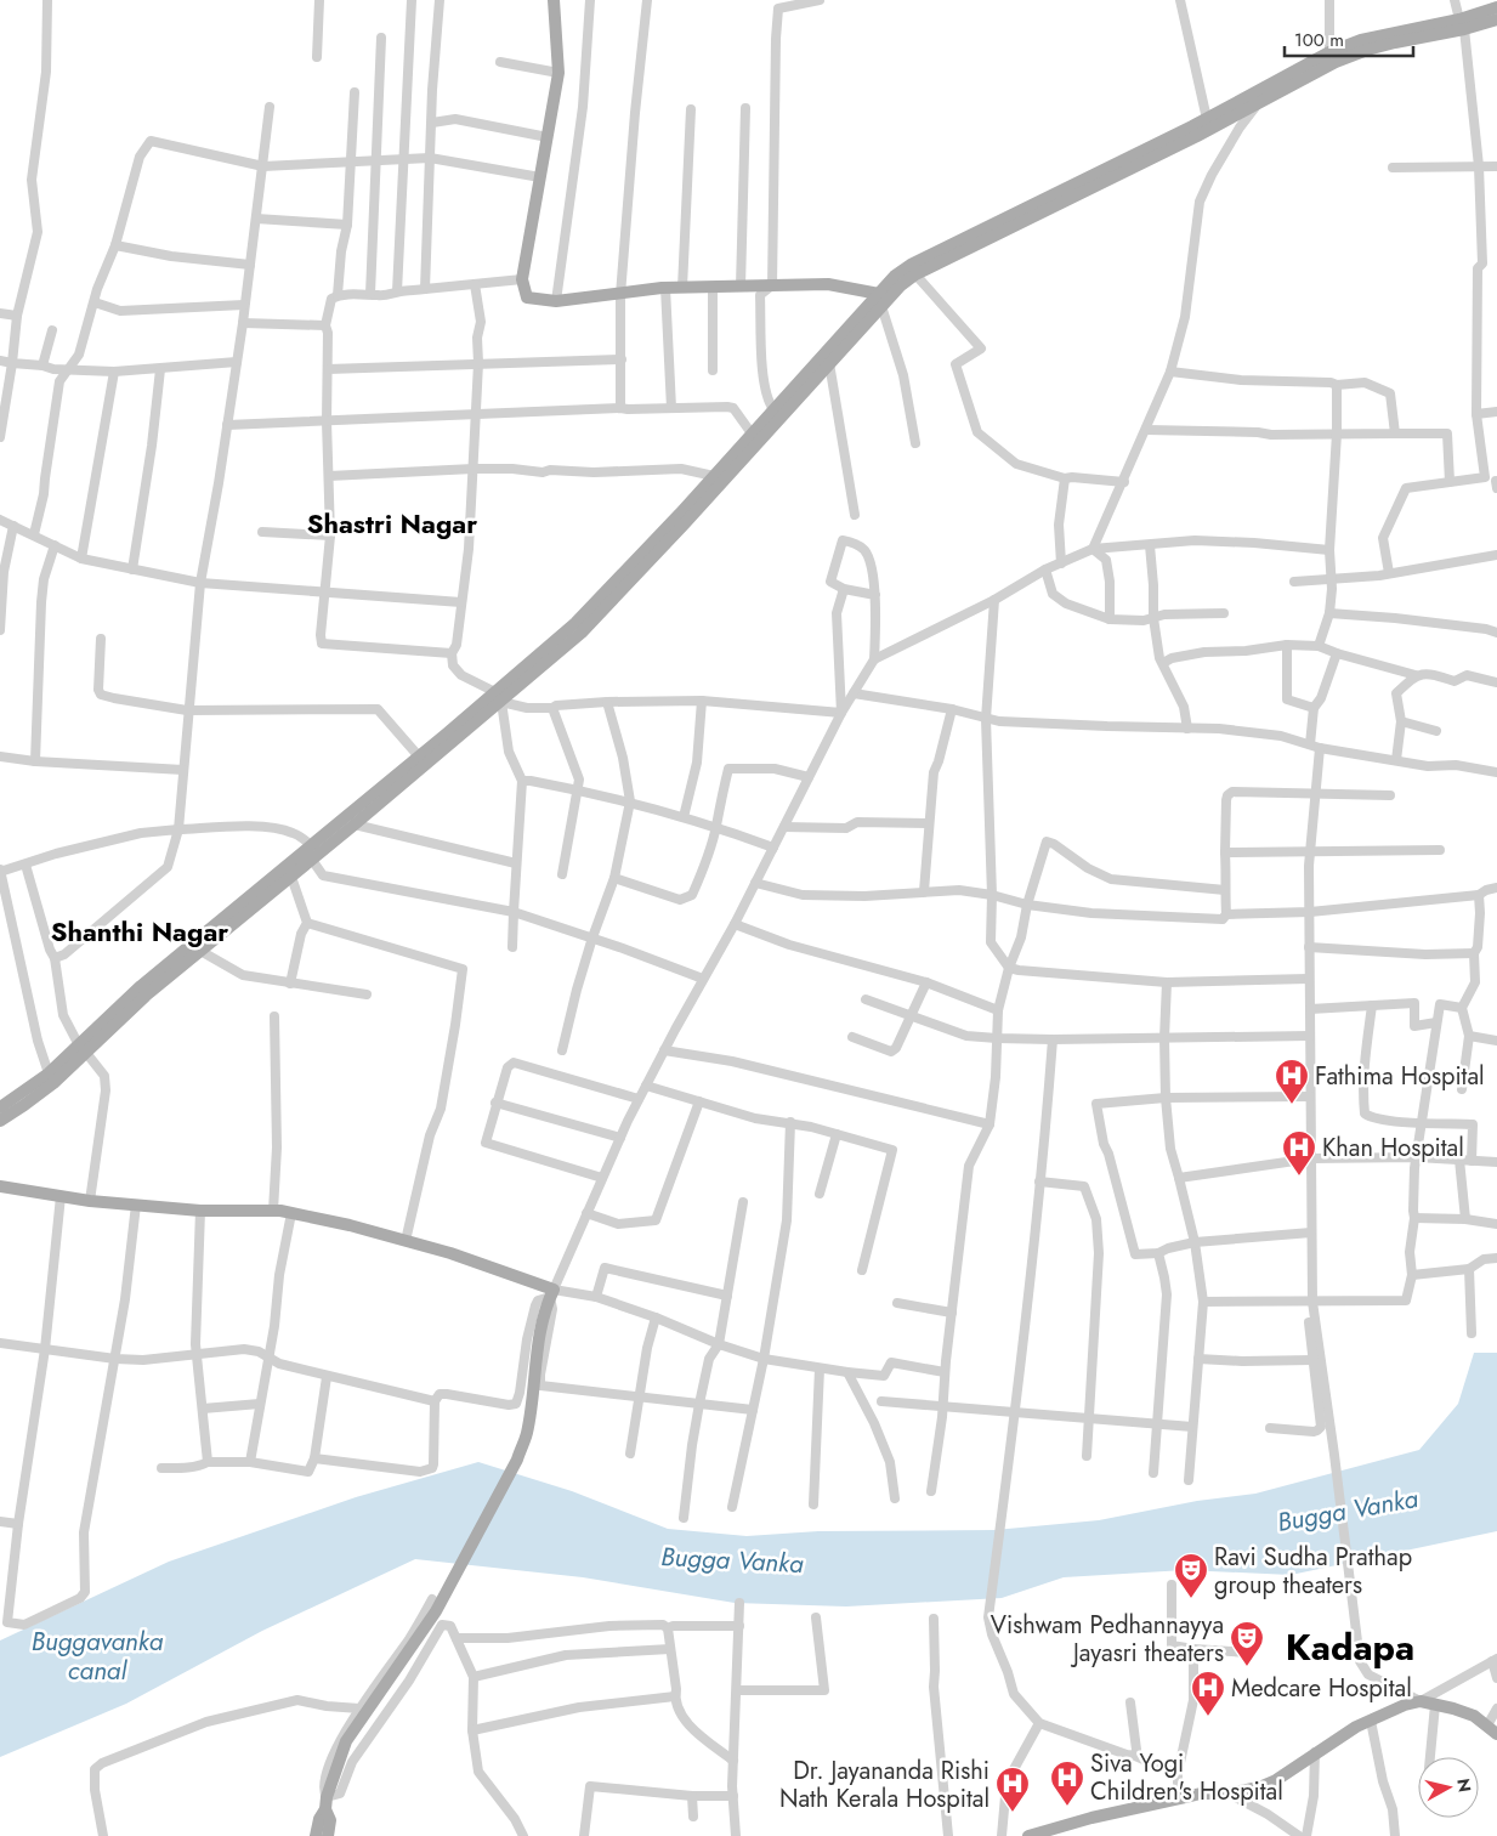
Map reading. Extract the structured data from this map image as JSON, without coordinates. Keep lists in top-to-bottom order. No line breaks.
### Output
{"districts":["Shastri Nagar","Shanthi Nagar","Kadapa"],"water":["Bugga Vanka","Buggavanka canal"],"places":{"hospital":["Fathima Hospital","Khan Hospital","Medcare Hospital","Siva Yogi Children's Hospital","Dr. Jayananda Rishi Nath Kerala Hospital"],"theatre":["Ravi Sudha Prathap group theaters","Vishwam Pedhannayya Jayasri theaters"]},"scale_bar":"100 m","north":"right"}
